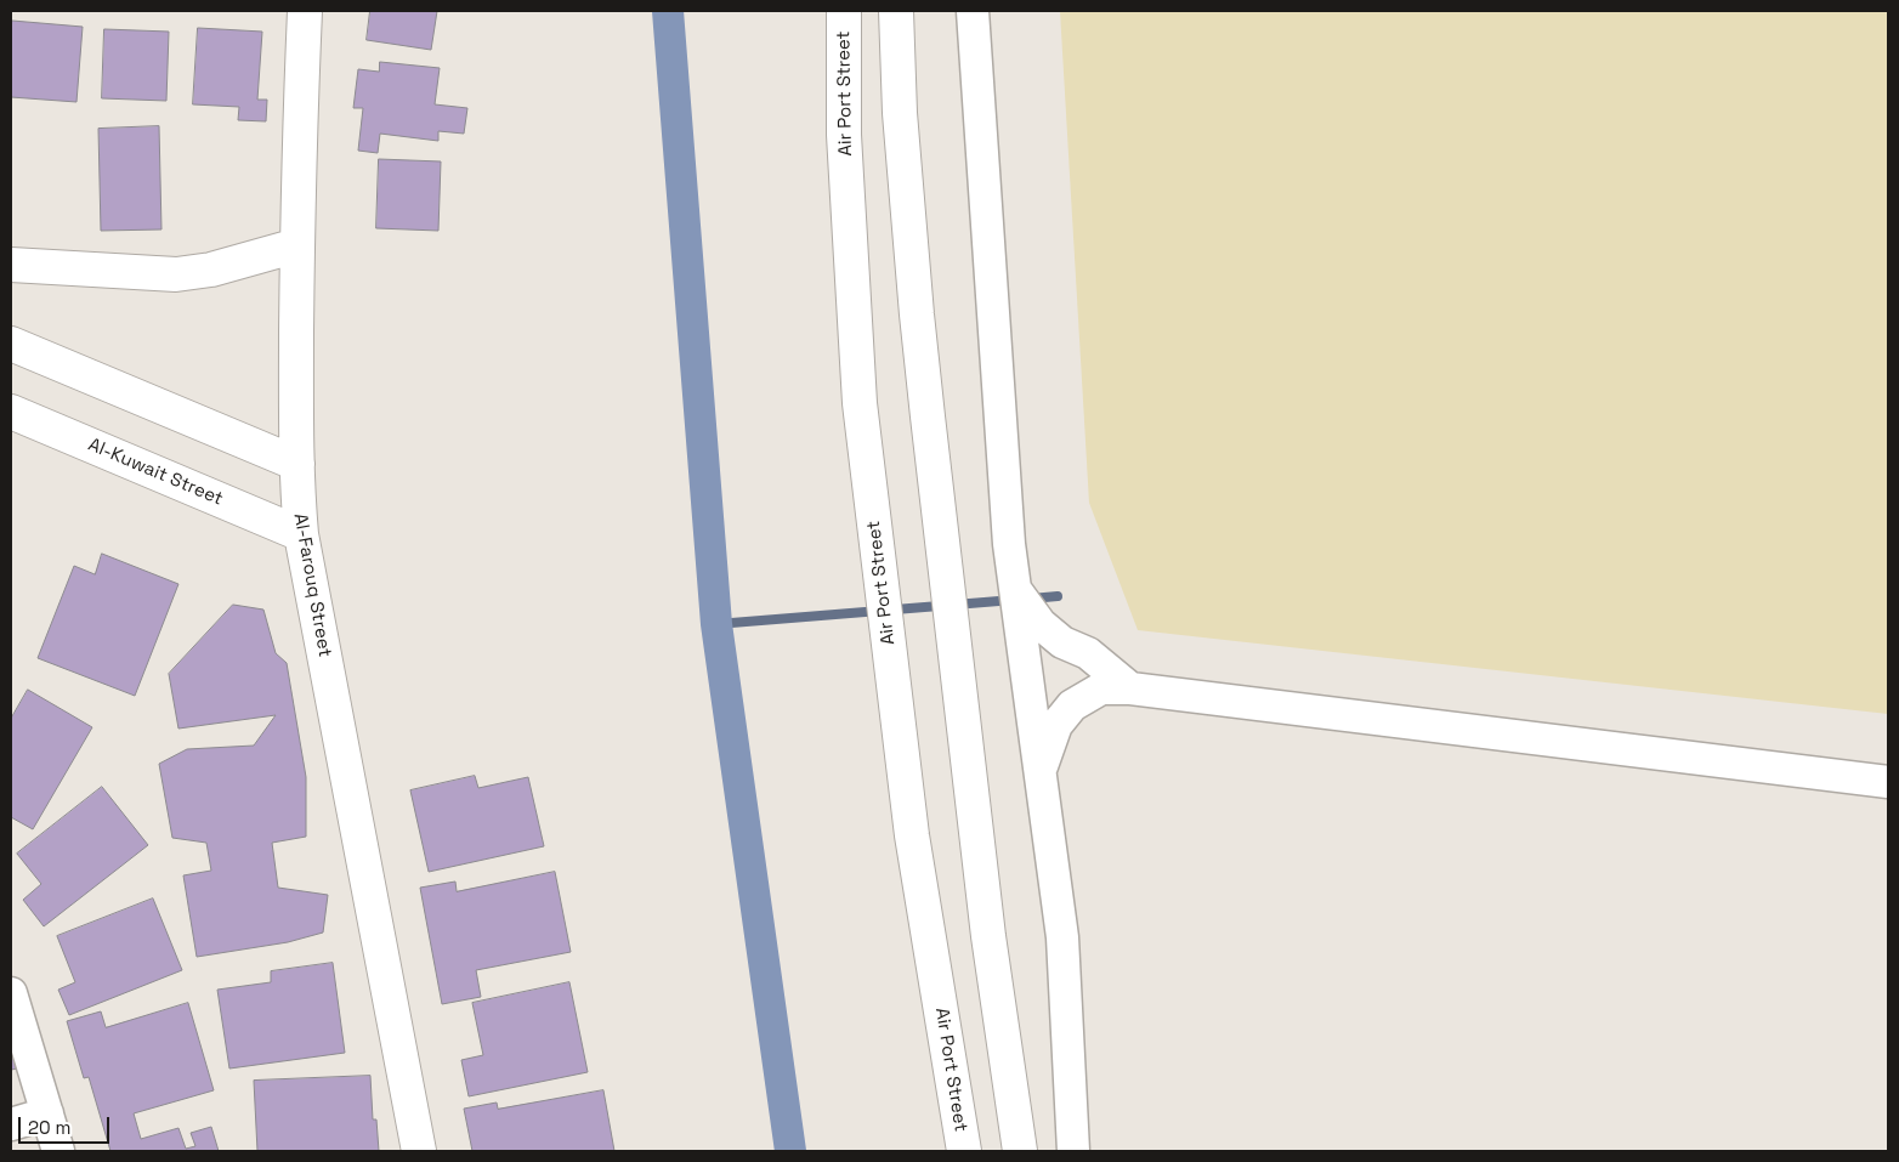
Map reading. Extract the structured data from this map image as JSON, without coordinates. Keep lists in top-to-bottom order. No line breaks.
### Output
{"streets":{"main road":["Air Port Street","Al-Kuwait Street","Al-Farouq Street"]},"crossings":[["Al-Kuwait Street","Al-Farouq Street"]],"scale_bar":"20 m"}
